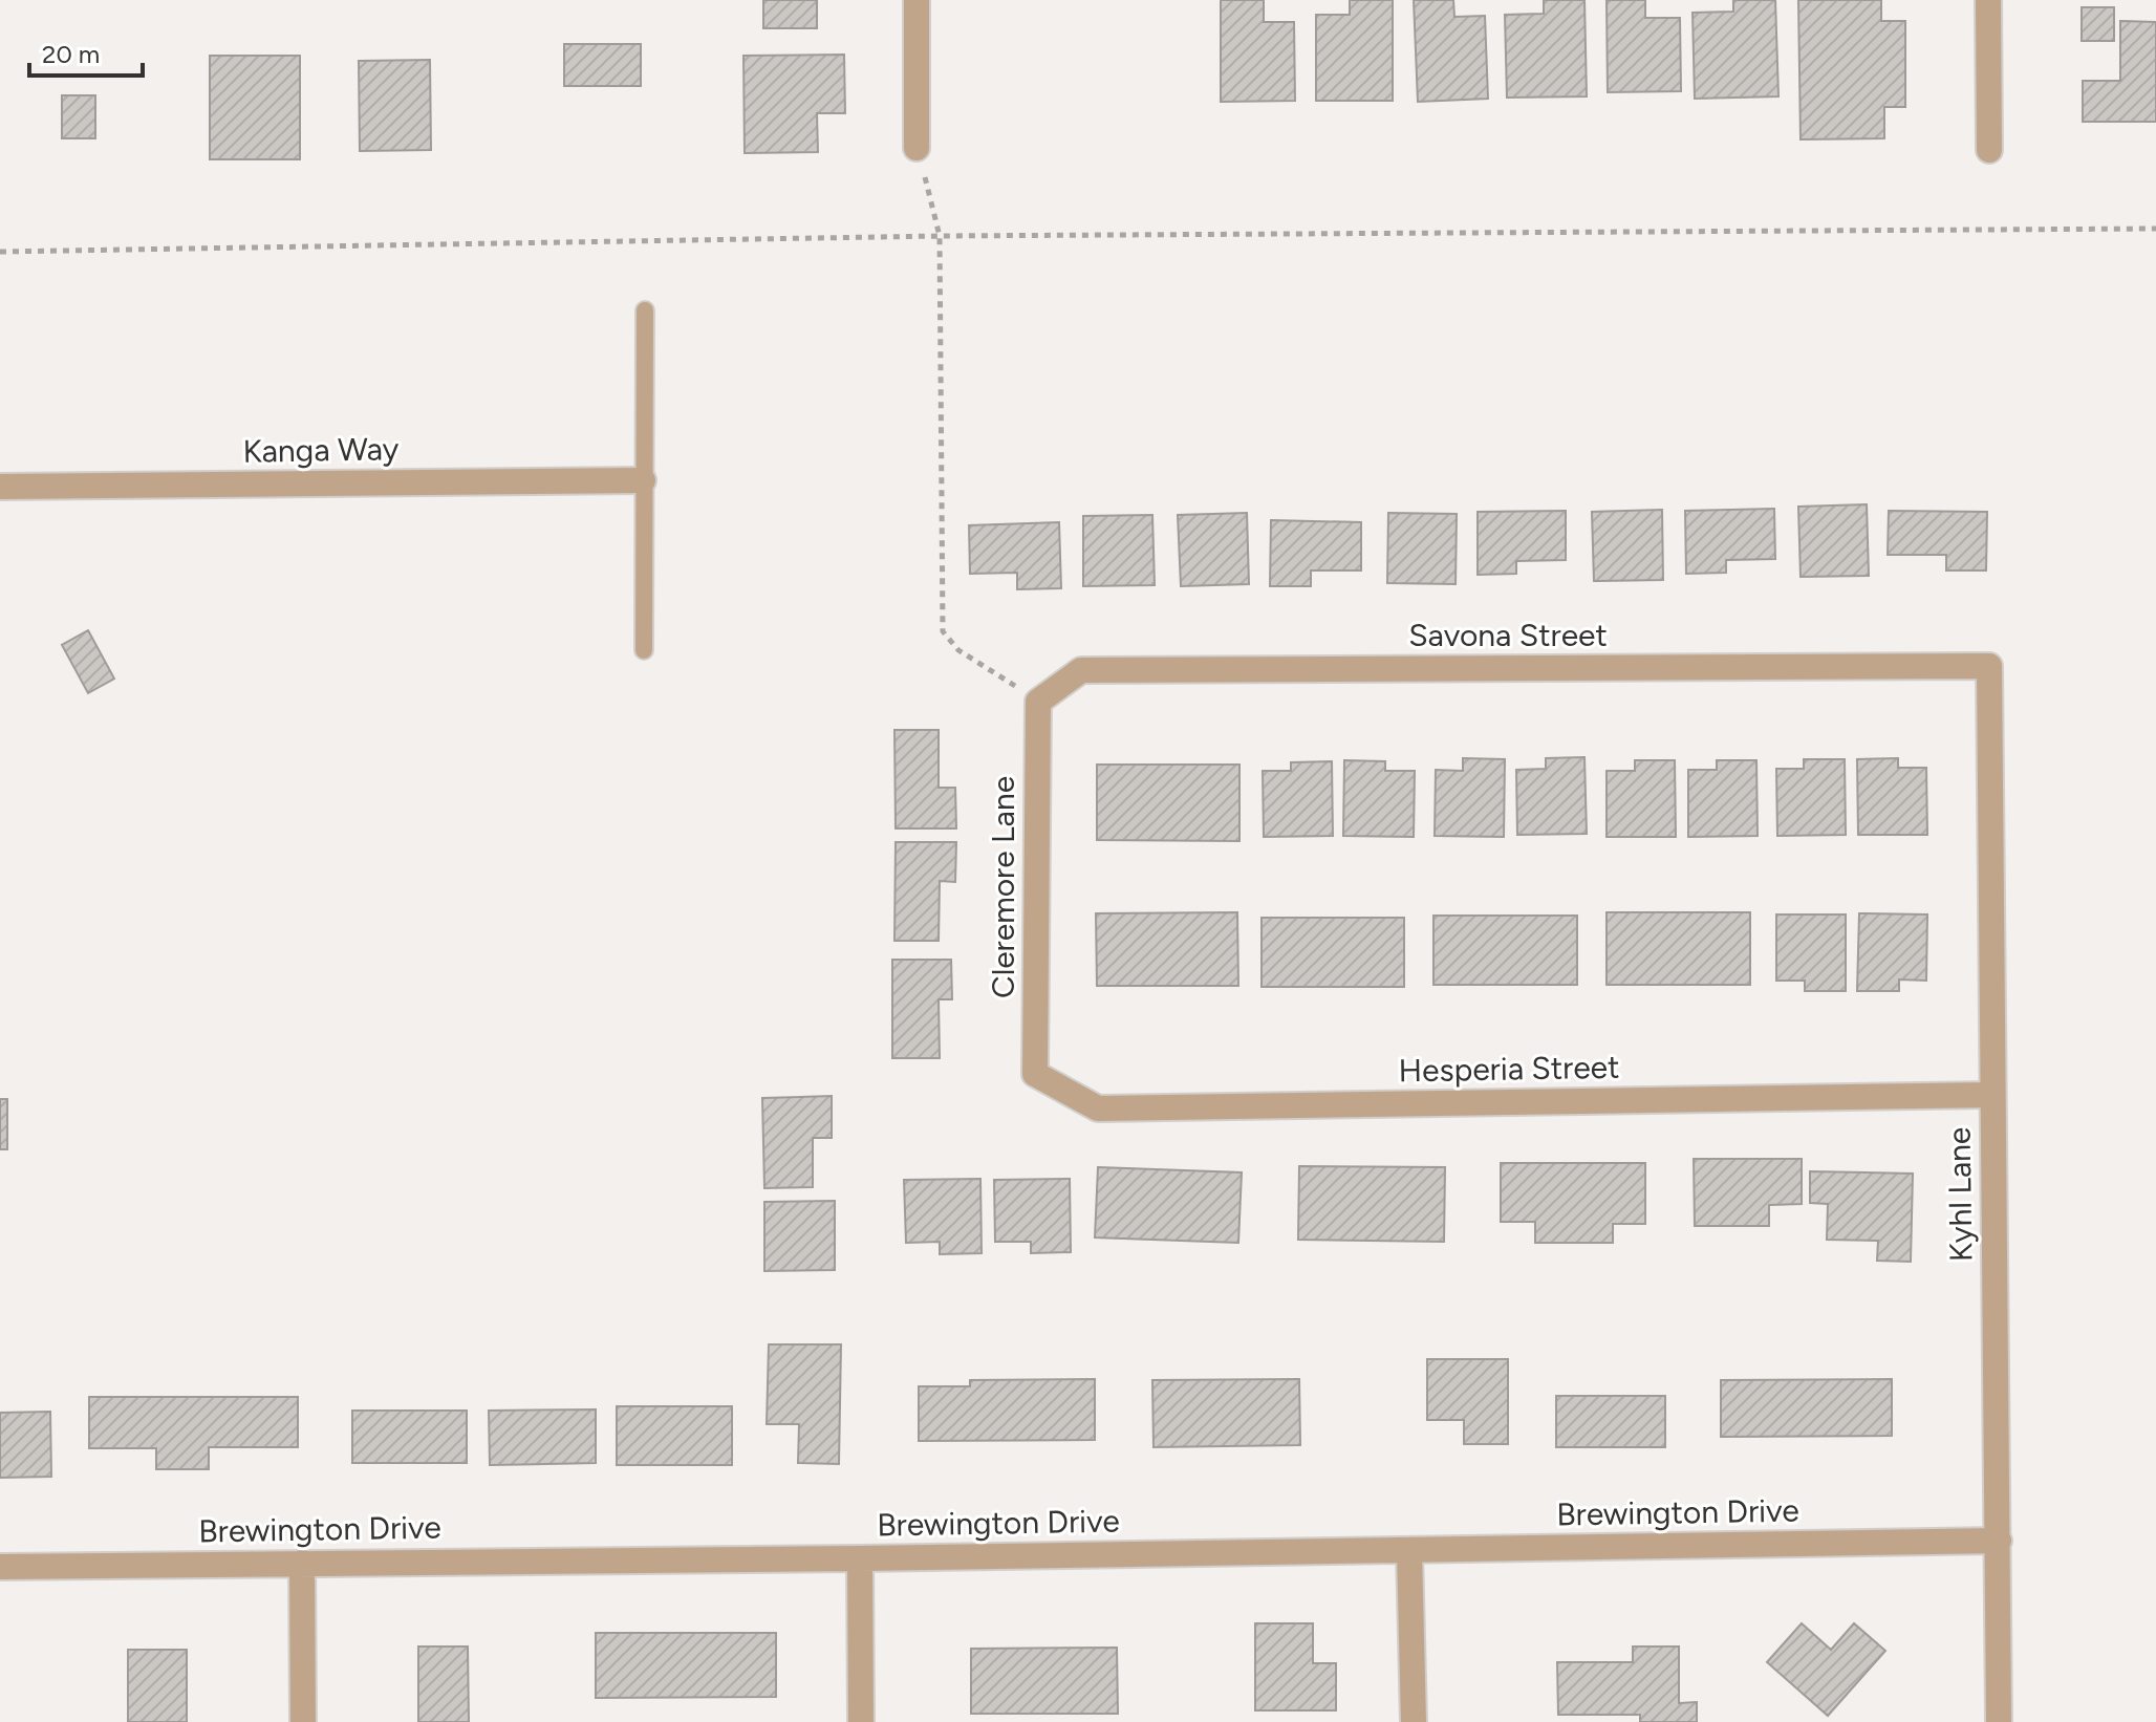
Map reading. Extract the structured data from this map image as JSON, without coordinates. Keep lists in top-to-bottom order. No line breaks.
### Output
{"streets":{"street":["Kanga Way","Savona Street","Cleremore Lane","Hesperia Street","Kyhl Lane","Brewington Drive"]},"crossings":[["Savona Street","Cleremore Lane"],["Savona Street","Kyhl Lane"],["Cleremore Lane","Hesperia Street"],["Hesperia Street","Kyhl Lane"],["Kyhl Lane","Brewington Drive"]],"scale_bar":"20 m"}
